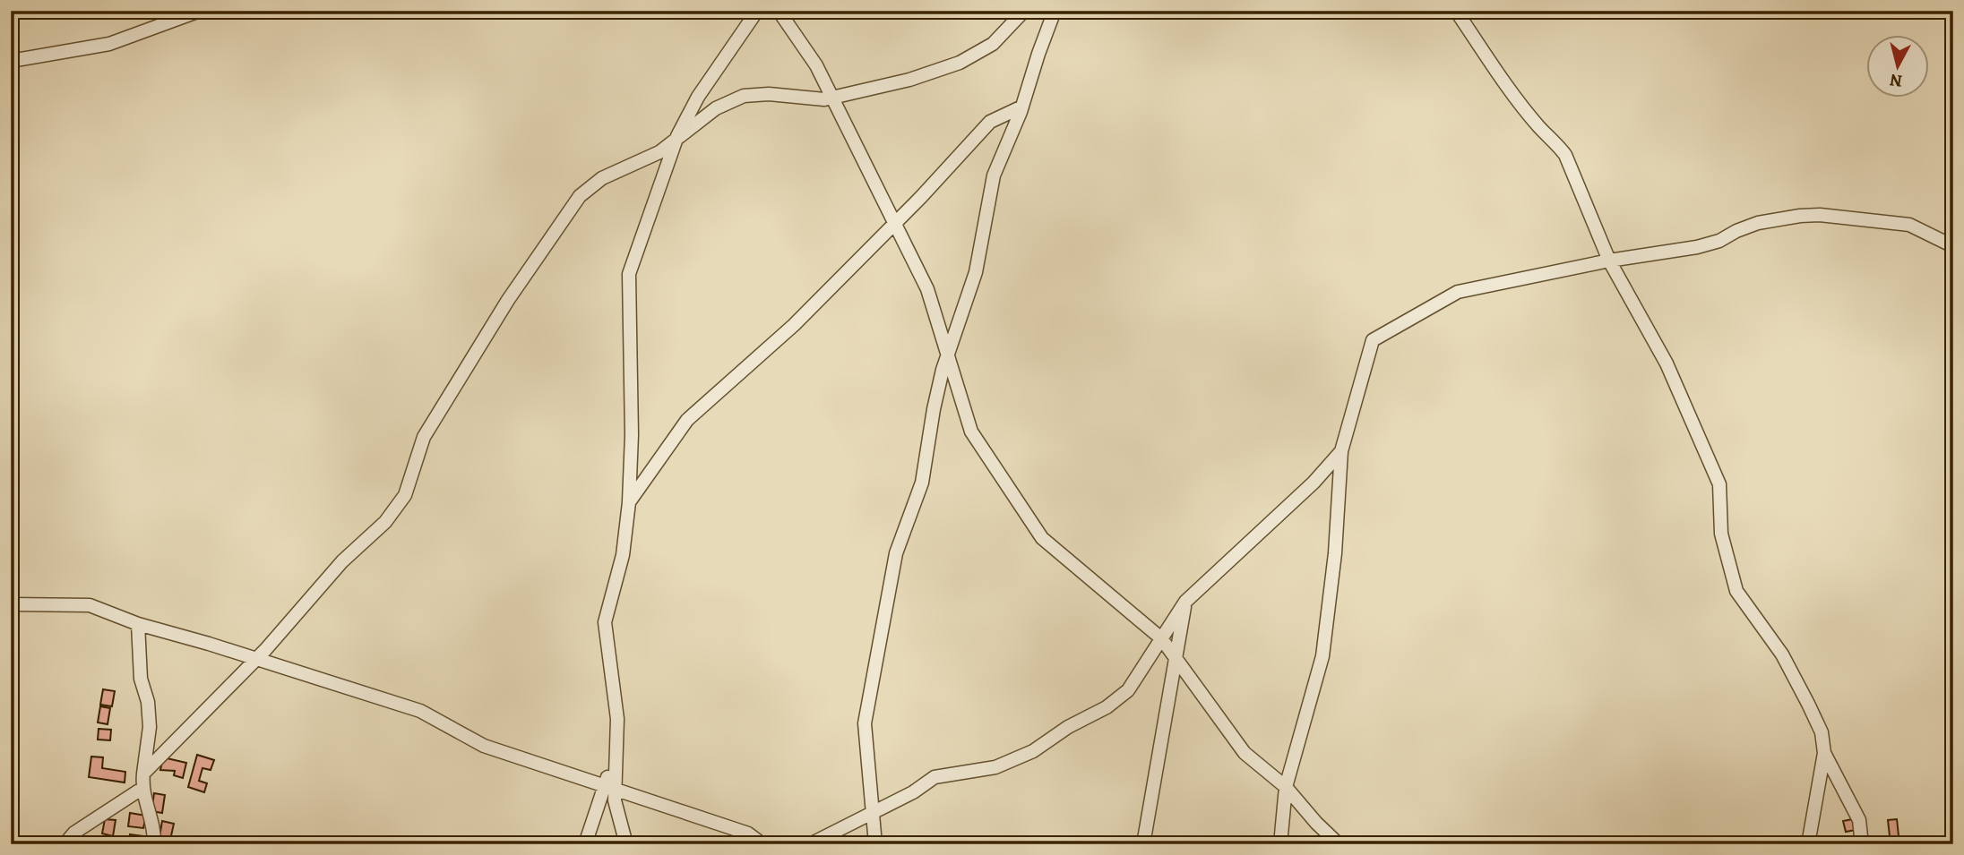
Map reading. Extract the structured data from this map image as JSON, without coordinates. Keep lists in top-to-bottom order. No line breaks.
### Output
{"north":"bottom"}
